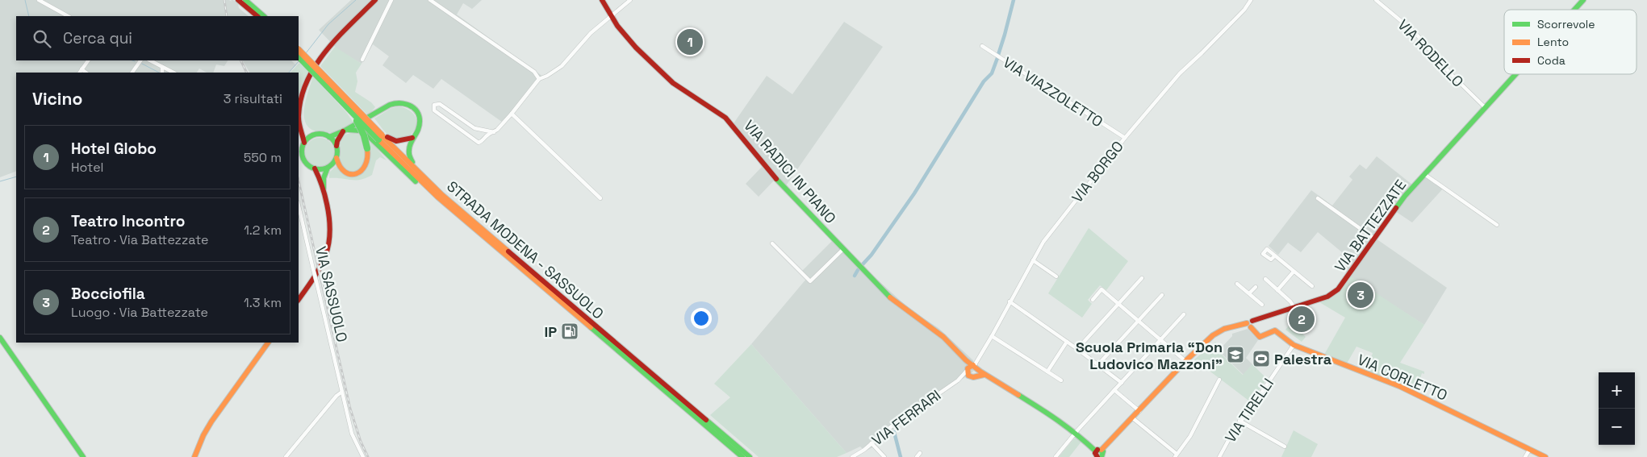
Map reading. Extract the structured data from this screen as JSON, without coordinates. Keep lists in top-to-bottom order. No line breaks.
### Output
{"streets":{"main road":["VIA RADICI IN PIANO","VIA BATTEZZATE","STRADA MODENA - SASSUOLO","VIA CORLETTO"],"street":["VIA RODELLO","VIA VIAZZOLETTO","VIA BORGO","VIA SASSUOLO","VIA TIRELLI","VIA FERRARI"]},"crossings":[["VIA VIAZZOLETTO","VIA BORGO"],["VIA RADICI IN PIANO","VIA BORGO"],["VIA RADICI IN PIANO","VIA FERRARI"],["VIA BORGO","VIA FERRARI"],["VIA BATTEZZATE","VIA CORLETTO"],["VIA CORLETTO","VIA TIRELLI"]],"places":{"fuel station":["IP"],"school or university":["Scuola Primaria “Don Ludovico Mazzoni”"],"sports":["Palestra"]},"legend":["Scorrevole","Lento","Coda"],"page":{"search":"Cerca qui","pins":["1","3","2"],"heading":["Vicino","3 risultati"],"list":[{"mark":"1","name":"Hotel Globo","note":"Hotel","value":"550 m"},{"mark":"2","name":"Teatro Incontro","note":"Teatro · Via Battezzate","value":"1.2 km"},{"mark":"3","name":"Bocciofila","note":"Luogo · Via Battezzate","value":"1.3 km"}],"map_buttons":["+","−"]}}
